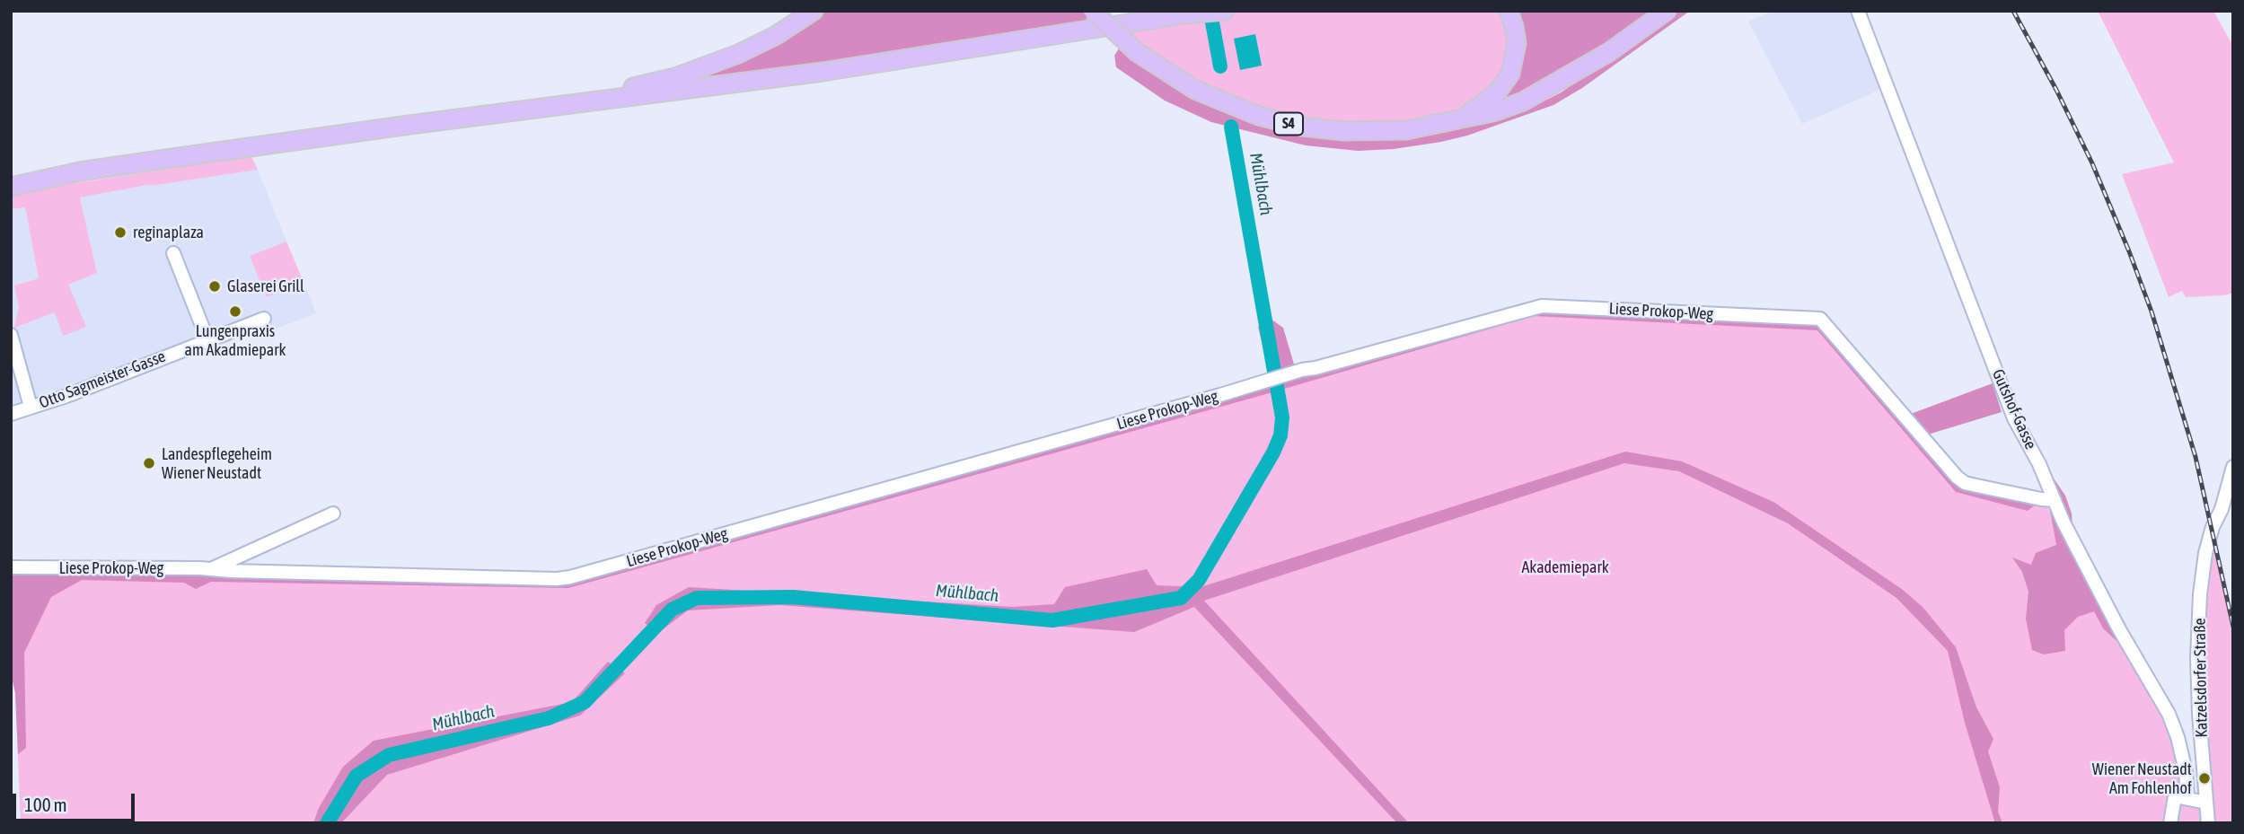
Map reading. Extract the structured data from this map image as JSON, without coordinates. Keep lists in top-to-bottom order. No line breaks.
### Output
{"streets":{"highway":["S4"],"street":["Liese Prokop-Weg","Otto Sagmeister-Gasse","Gutshof-Gasse","Katzelsdorfer Straße"]},"crossings":[["Liese Prokop-Weg","Gutshof-Gasse"]],"water":["Mühlbach"],"parks":["Akademiepark"],"places":["reginaplaza","Glaserei Grill","Lungenpraxis am Akadmiepark","Landespflegeheim Wiener Neustadt","Wiener Neustadt Am Fohlenhof"],"scale_bar":"100 m"}
